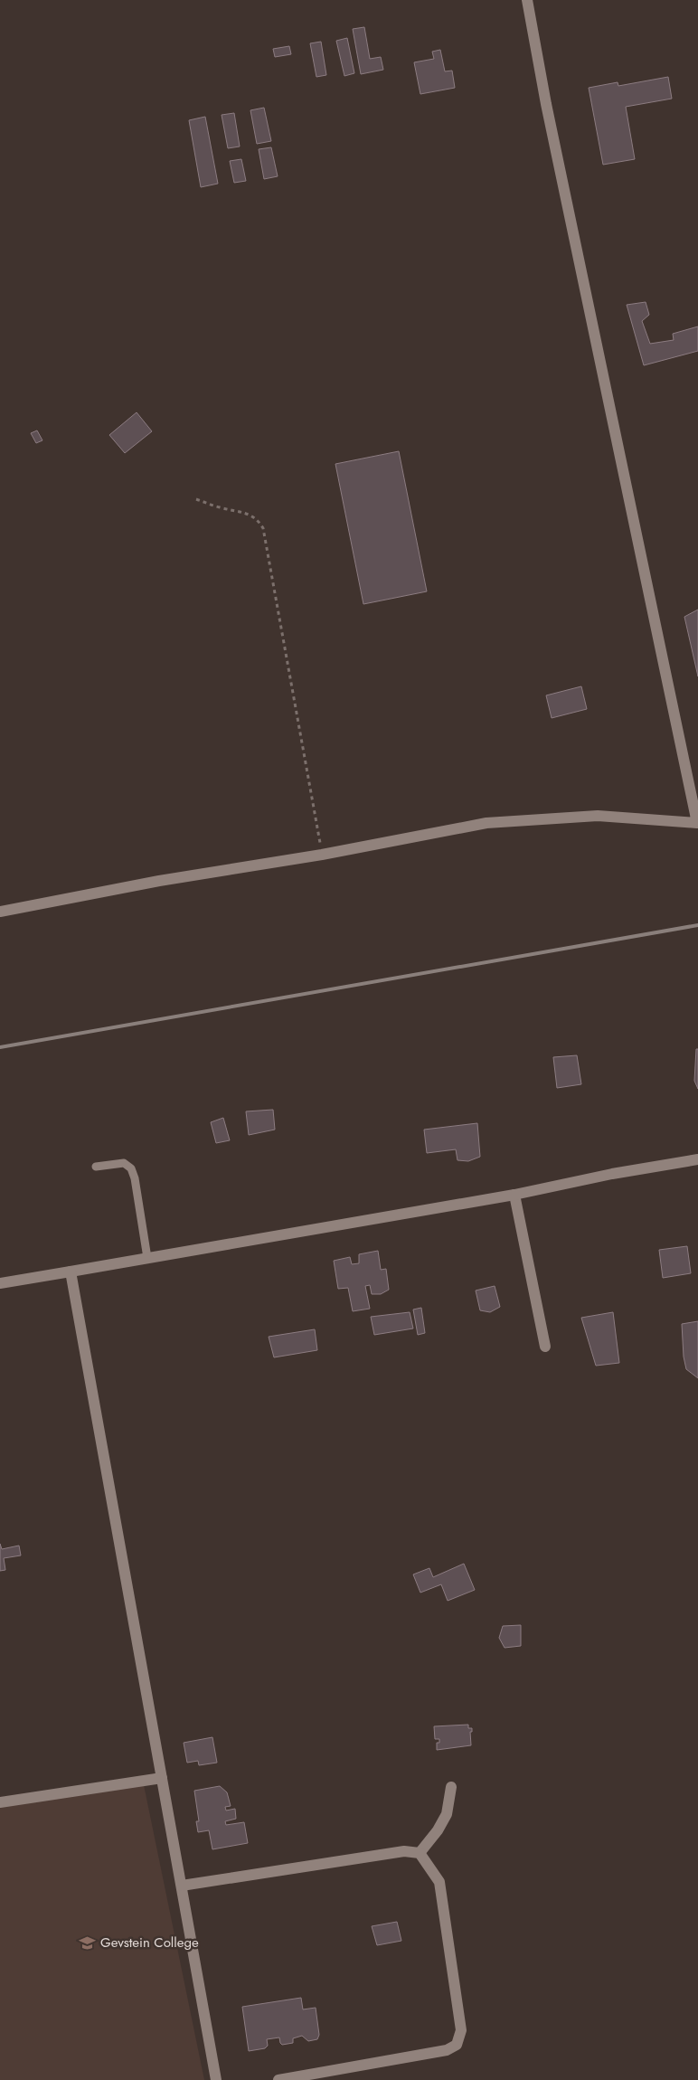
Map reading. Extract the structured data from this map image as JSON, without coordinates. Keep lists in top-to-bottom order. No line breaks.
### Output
{"places":{"school or university":["Gevstein College"]}}
